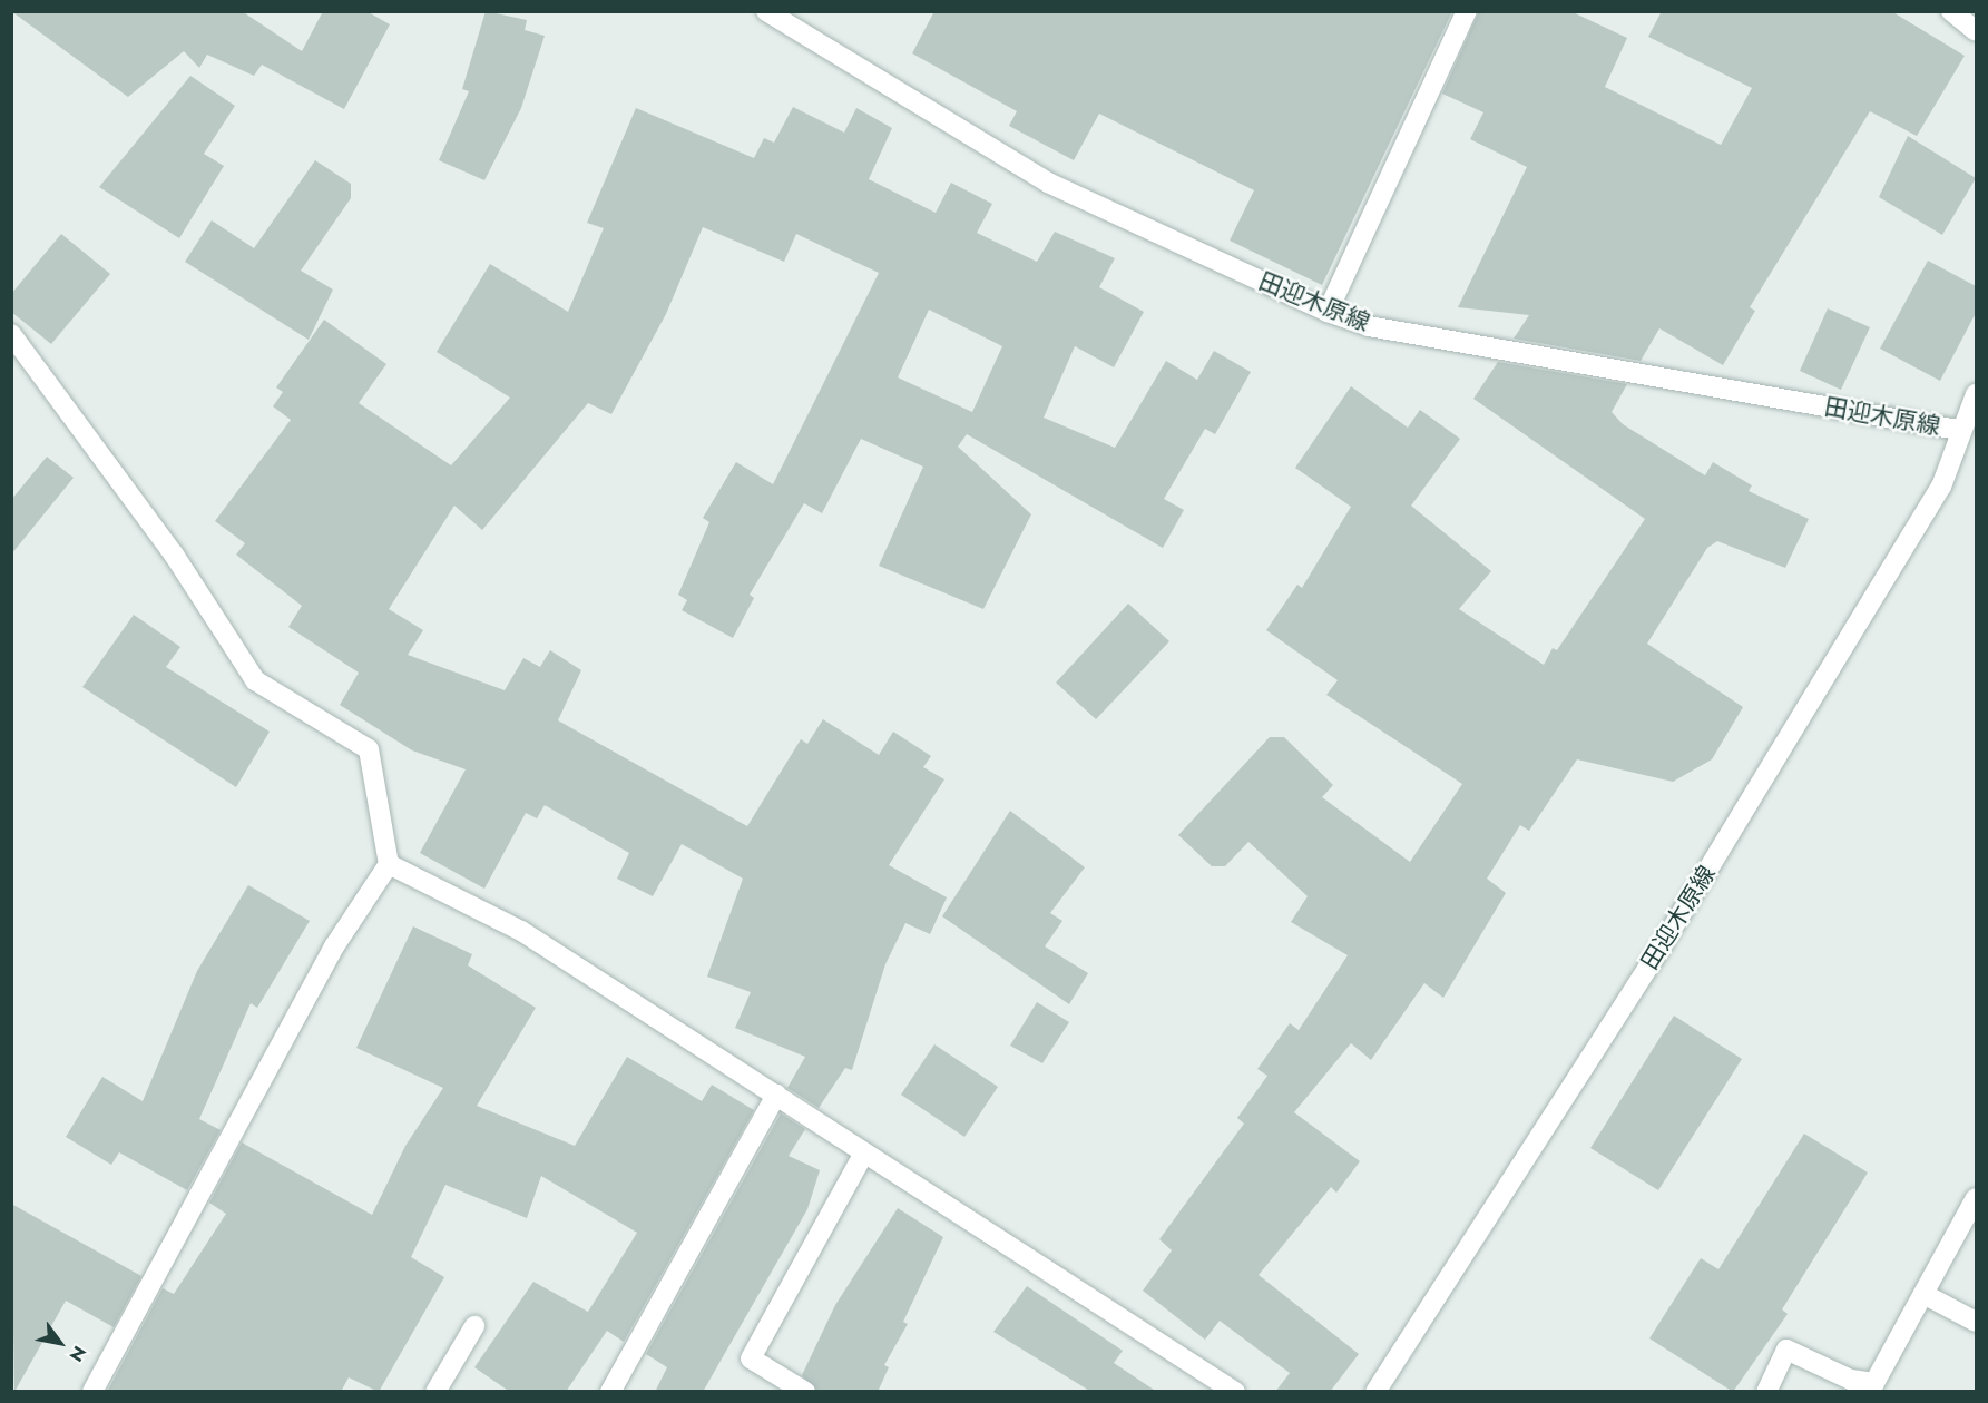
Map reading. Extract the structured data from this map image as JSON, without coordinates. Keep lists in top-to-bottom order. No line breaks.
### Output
{"streets":{"street":["田迎木原線"]},"north":"bottom right"}
